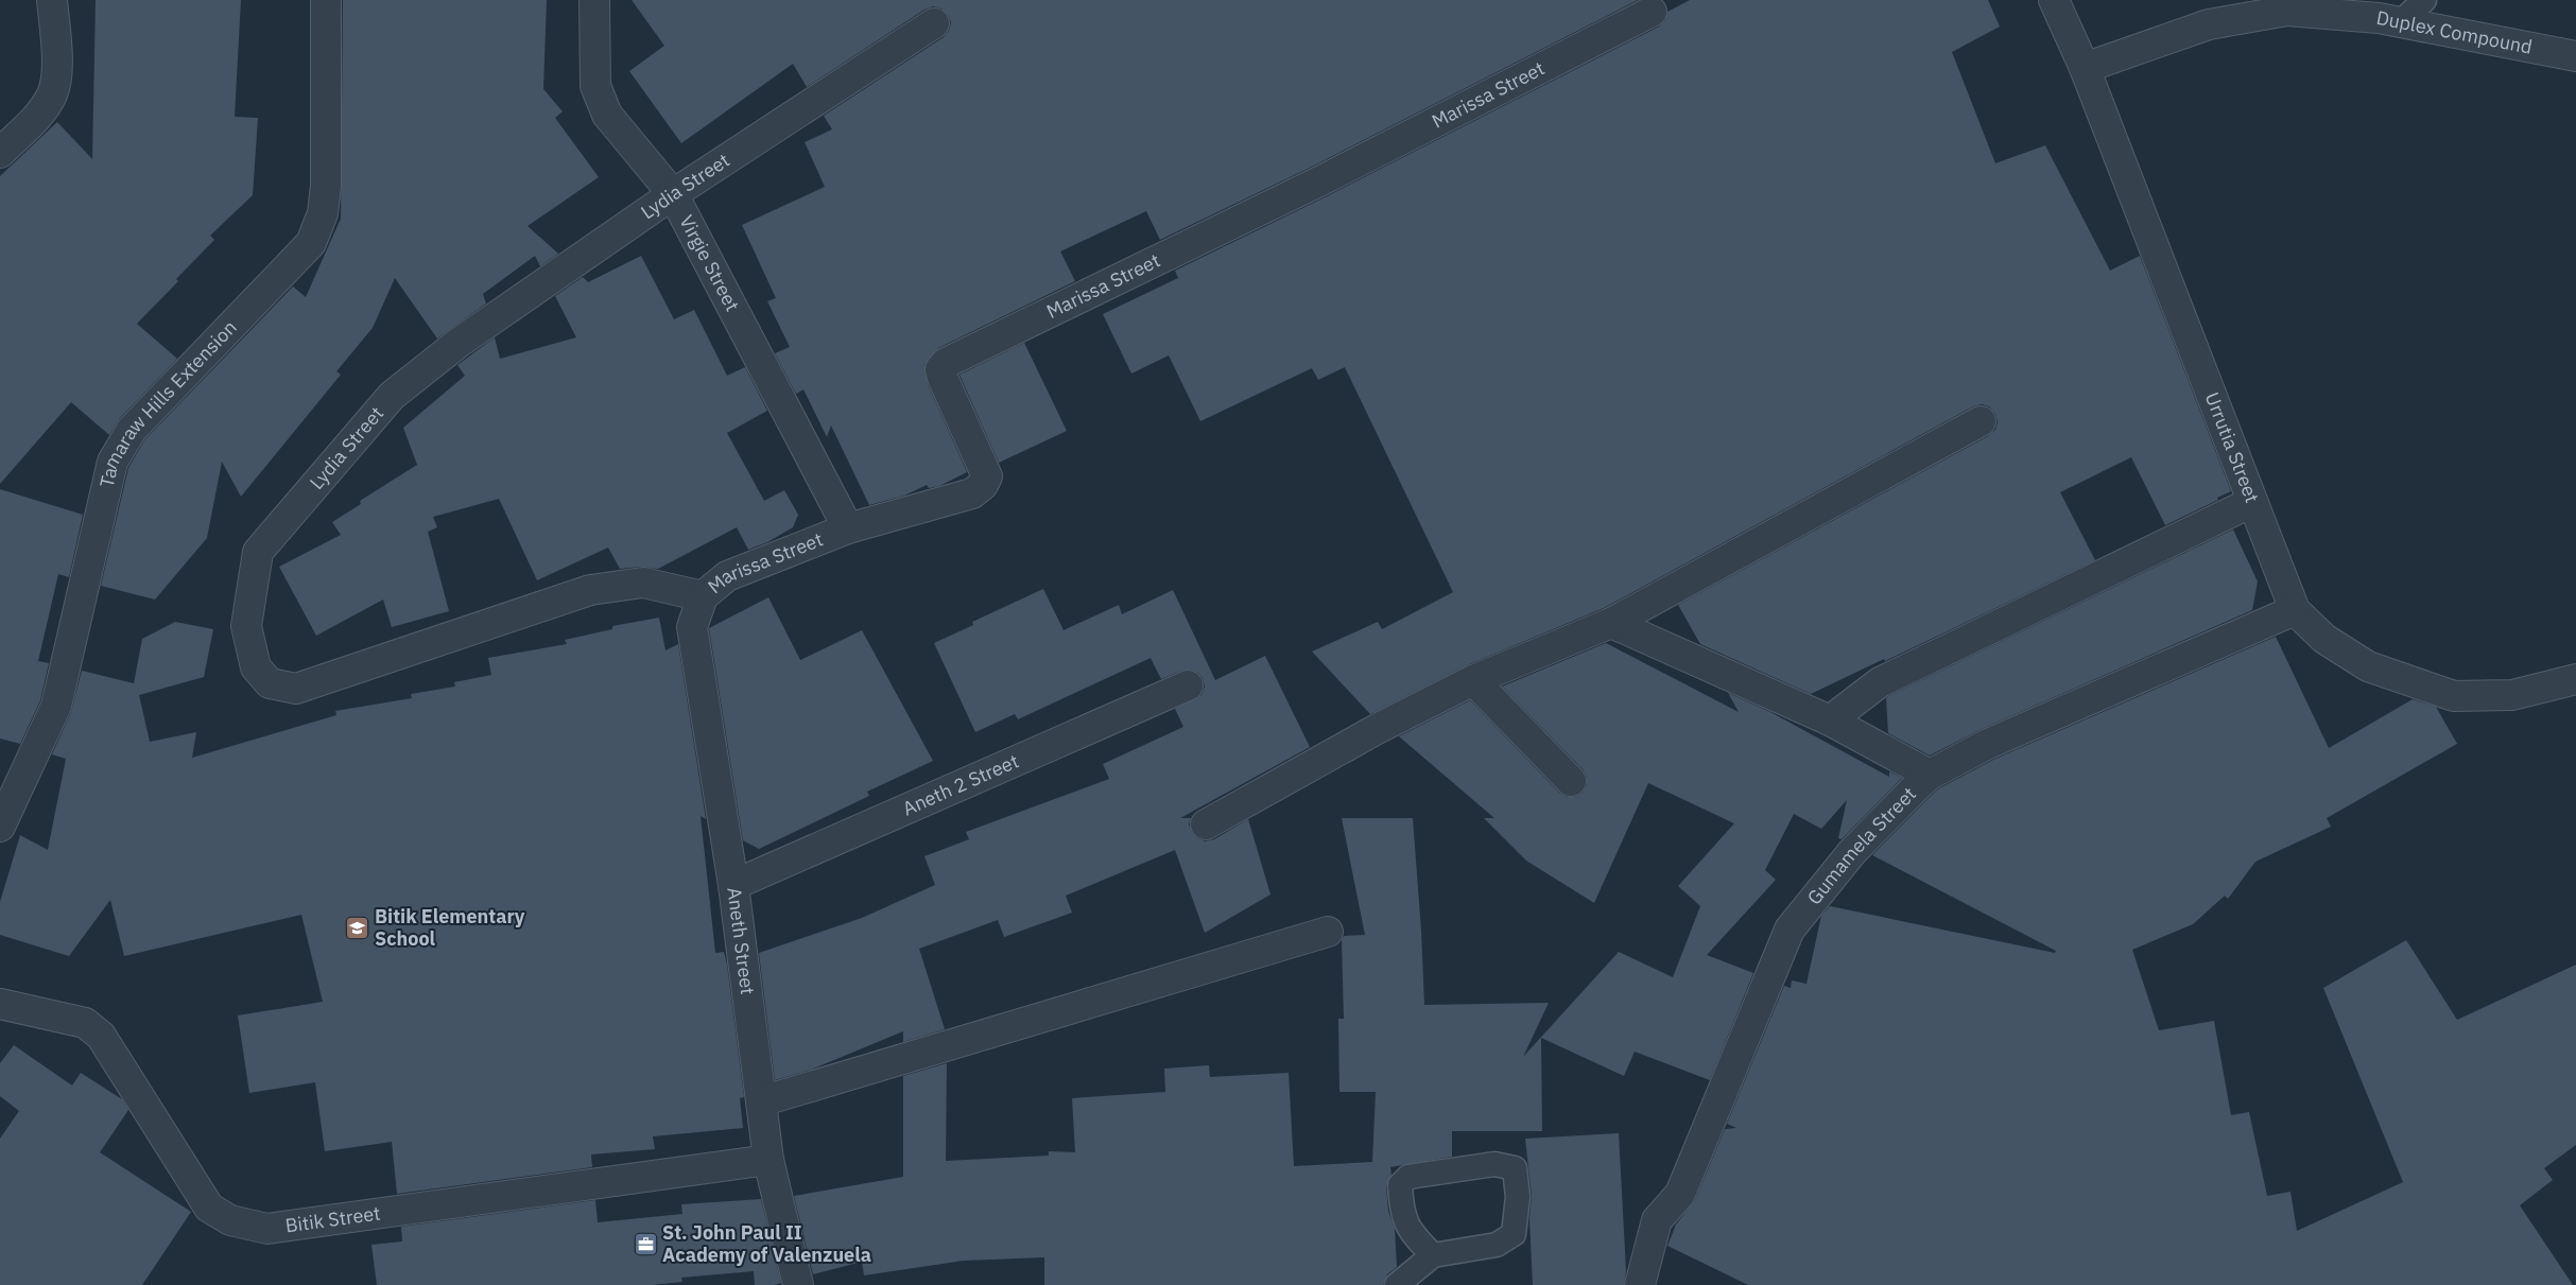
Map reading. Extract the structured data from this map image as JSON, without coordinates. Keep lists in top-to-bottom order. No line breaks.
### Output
{"streets":{"street":["Duplex Compound","Marissa Street","Lydia Street","Virgie Street","Tamaraw Hills Extension","Urrutia Street","Aneth 2 Street","Gumamela Street","Aneth Street","Bitik Street"]},"crossings":[["Duplex Compound","Urrutia Street"],["Marissa Street","Lydia Street"],["Marissa Street","Virgie Street"],["Marissa Street","Aneth Street"],["Lydia Street","Virgie Street"],["Lydia Street","Aneth Street"],["Urrutia Street","Gumamela Street"],["Aneth 2 Street","Aneth Street"],["Aneth Street","Bitik Street"]],"places":{"school or university":["Bitik Elementary School"],"office":["St. John Paul II Academy of Valenzuela"]}}
